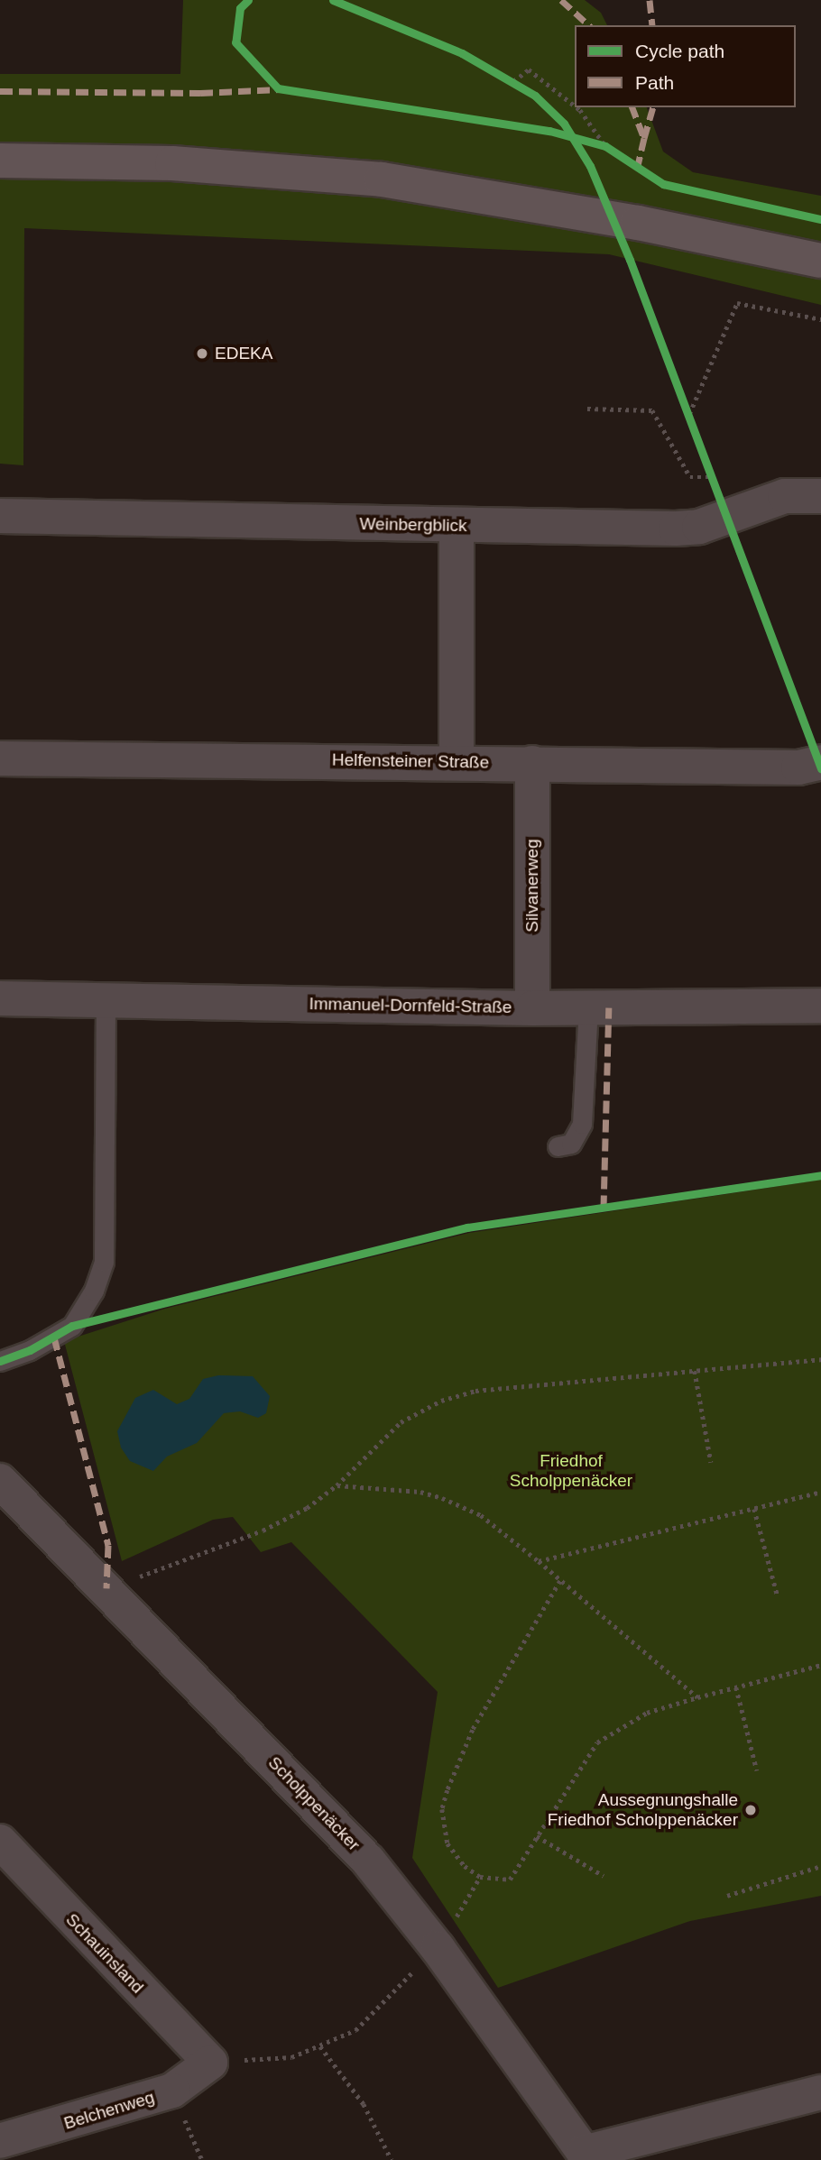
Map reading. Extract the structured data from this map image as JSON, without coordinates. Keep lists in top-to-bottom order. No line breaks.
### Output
{"streets":{"street":["Weinbergblick","Helfensteiner Straße","Silvanerweg","Immanuel-Dornfeld-Straße","Scholppenäcker","Schauinsland","Belchenweg"]},"crossings":[["Helfensteiner Straße","Silvanerweg"],["Silvanerweg","Immanuel-Dornfeld-Straße"],["Schauinsland","Belchenweg"]],"parks":["Friedhof Scholppenäcker"],"places":["EDEKA","Aussegnungshalle Friedhof Scholppenäcker"],"legend":["Cycle path","Path"]}
